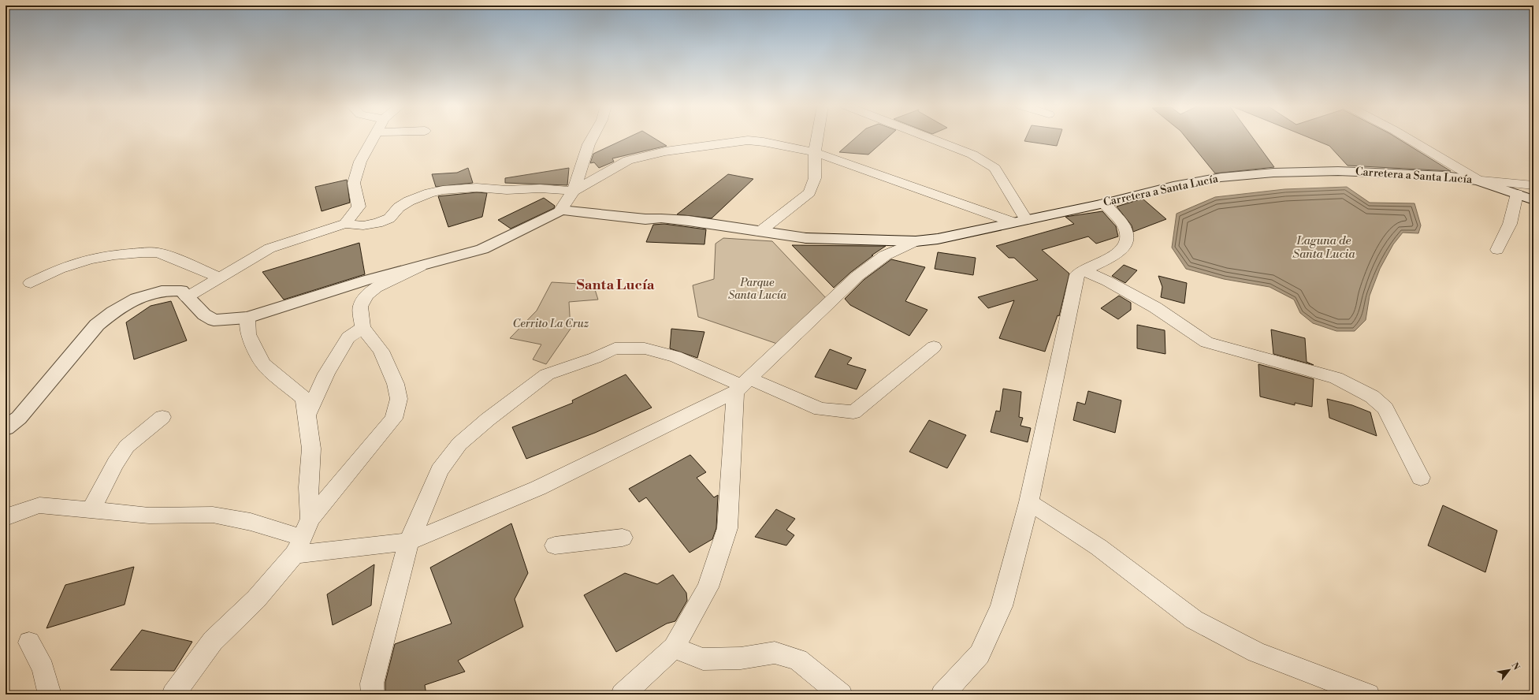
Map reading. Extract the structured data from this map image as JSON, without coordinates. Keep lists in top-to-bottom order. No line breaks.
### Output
{"streets":{"street":["Carretera a Santa Lucía"]},"districts":["Santa Lucía"],"water":["Laguna de Santa Lucia"],"parks":["Parque Santa Lucía","Cerrito La Cruz"],"north":"top right"}
